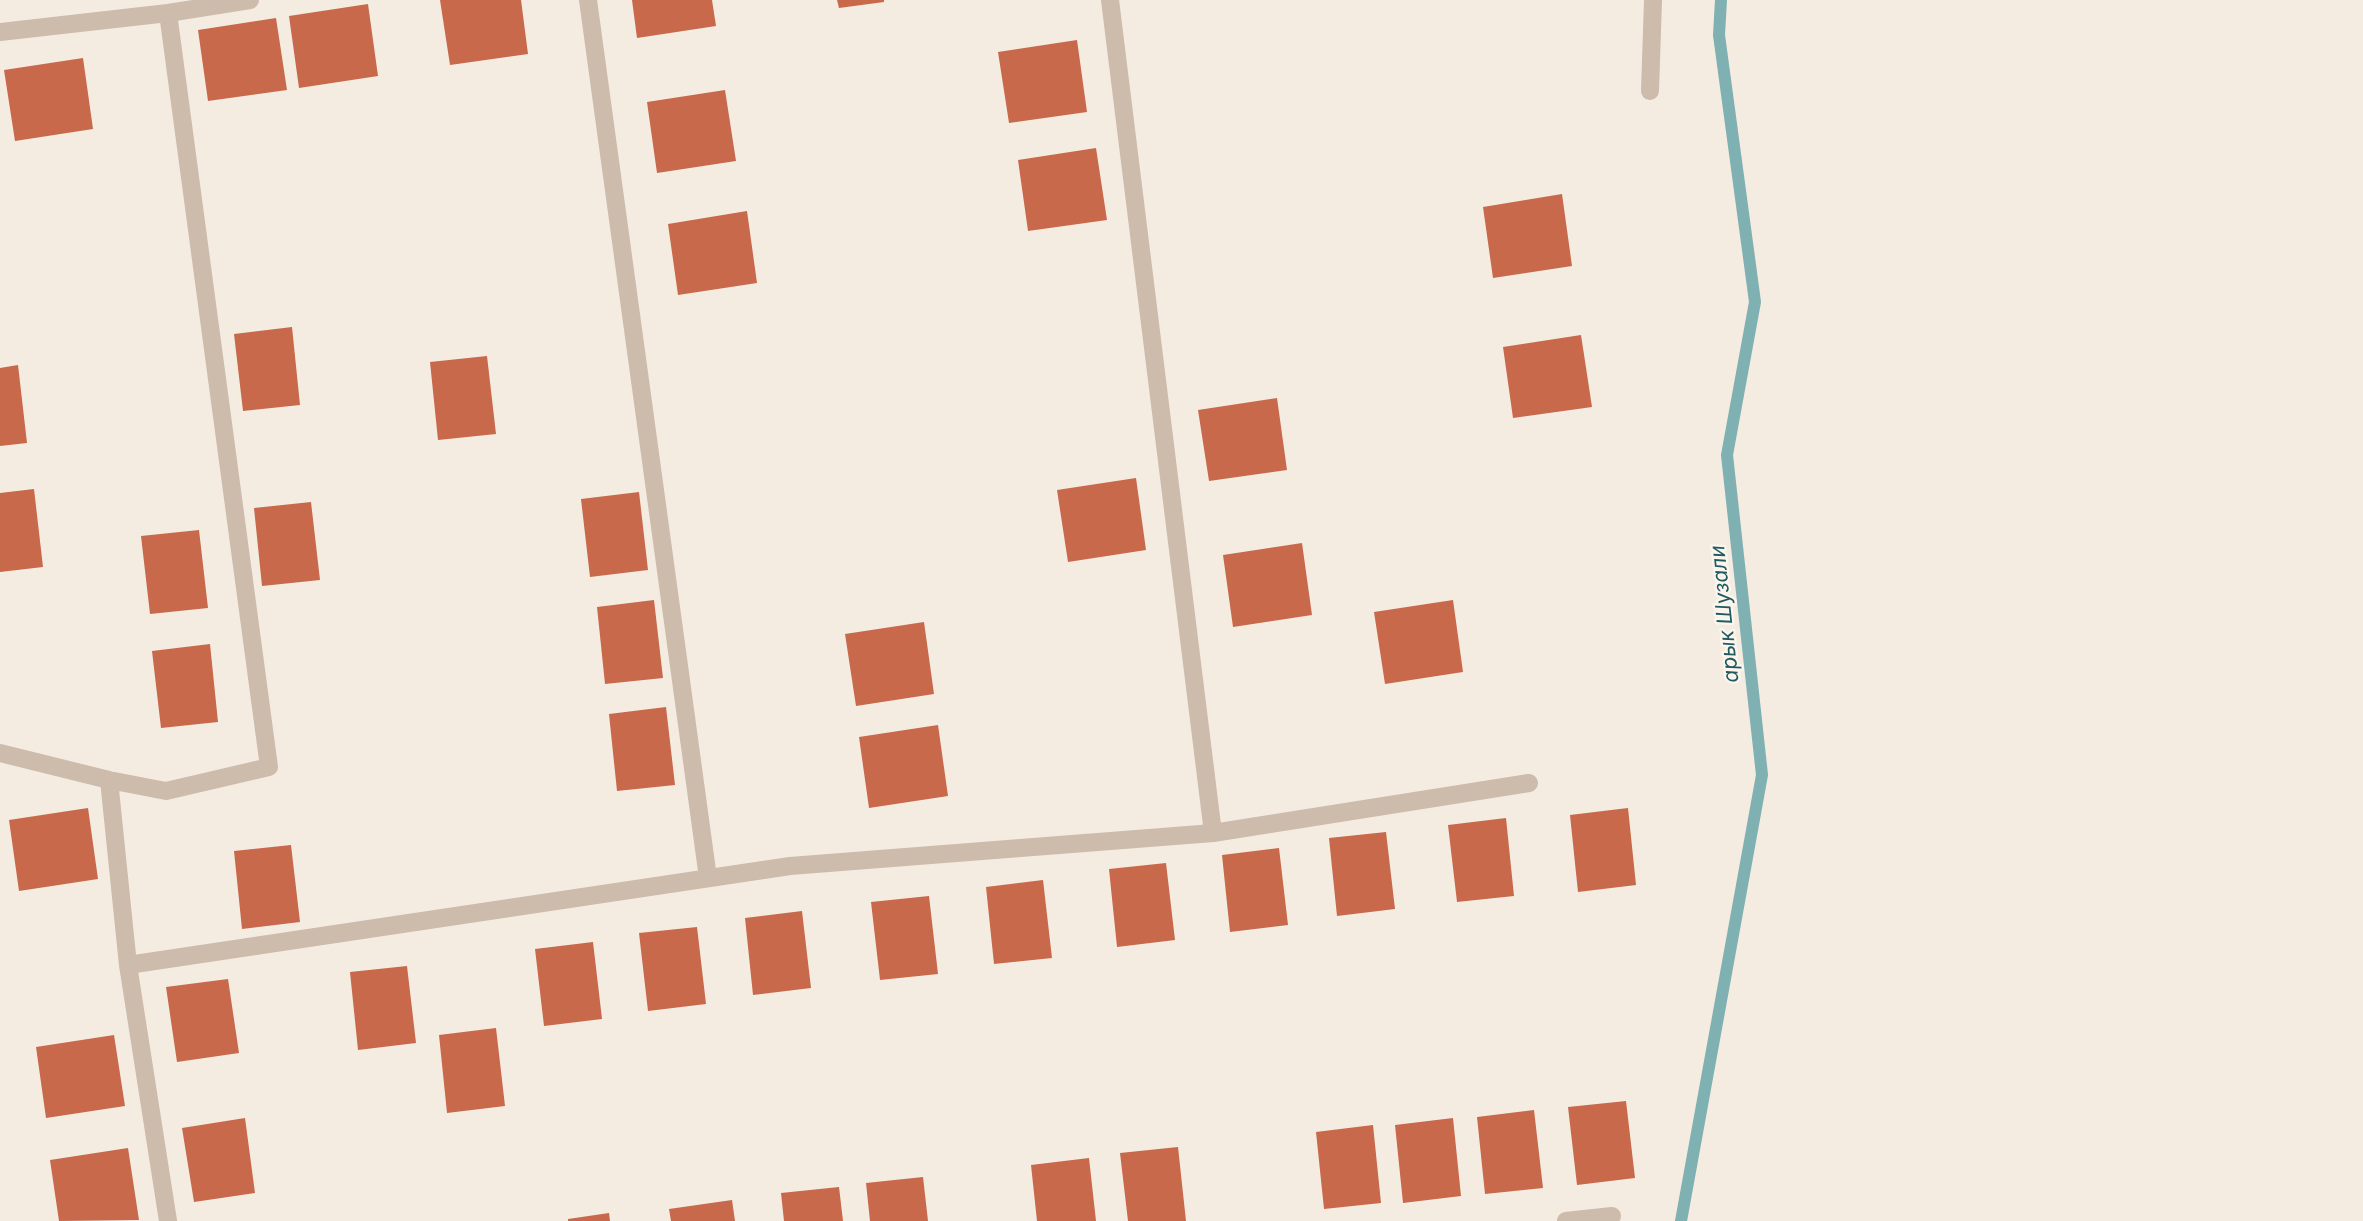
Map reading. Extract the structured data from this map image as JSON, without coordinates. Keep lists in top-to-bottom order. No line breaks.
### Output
{"water":["арык Шузали"]}
